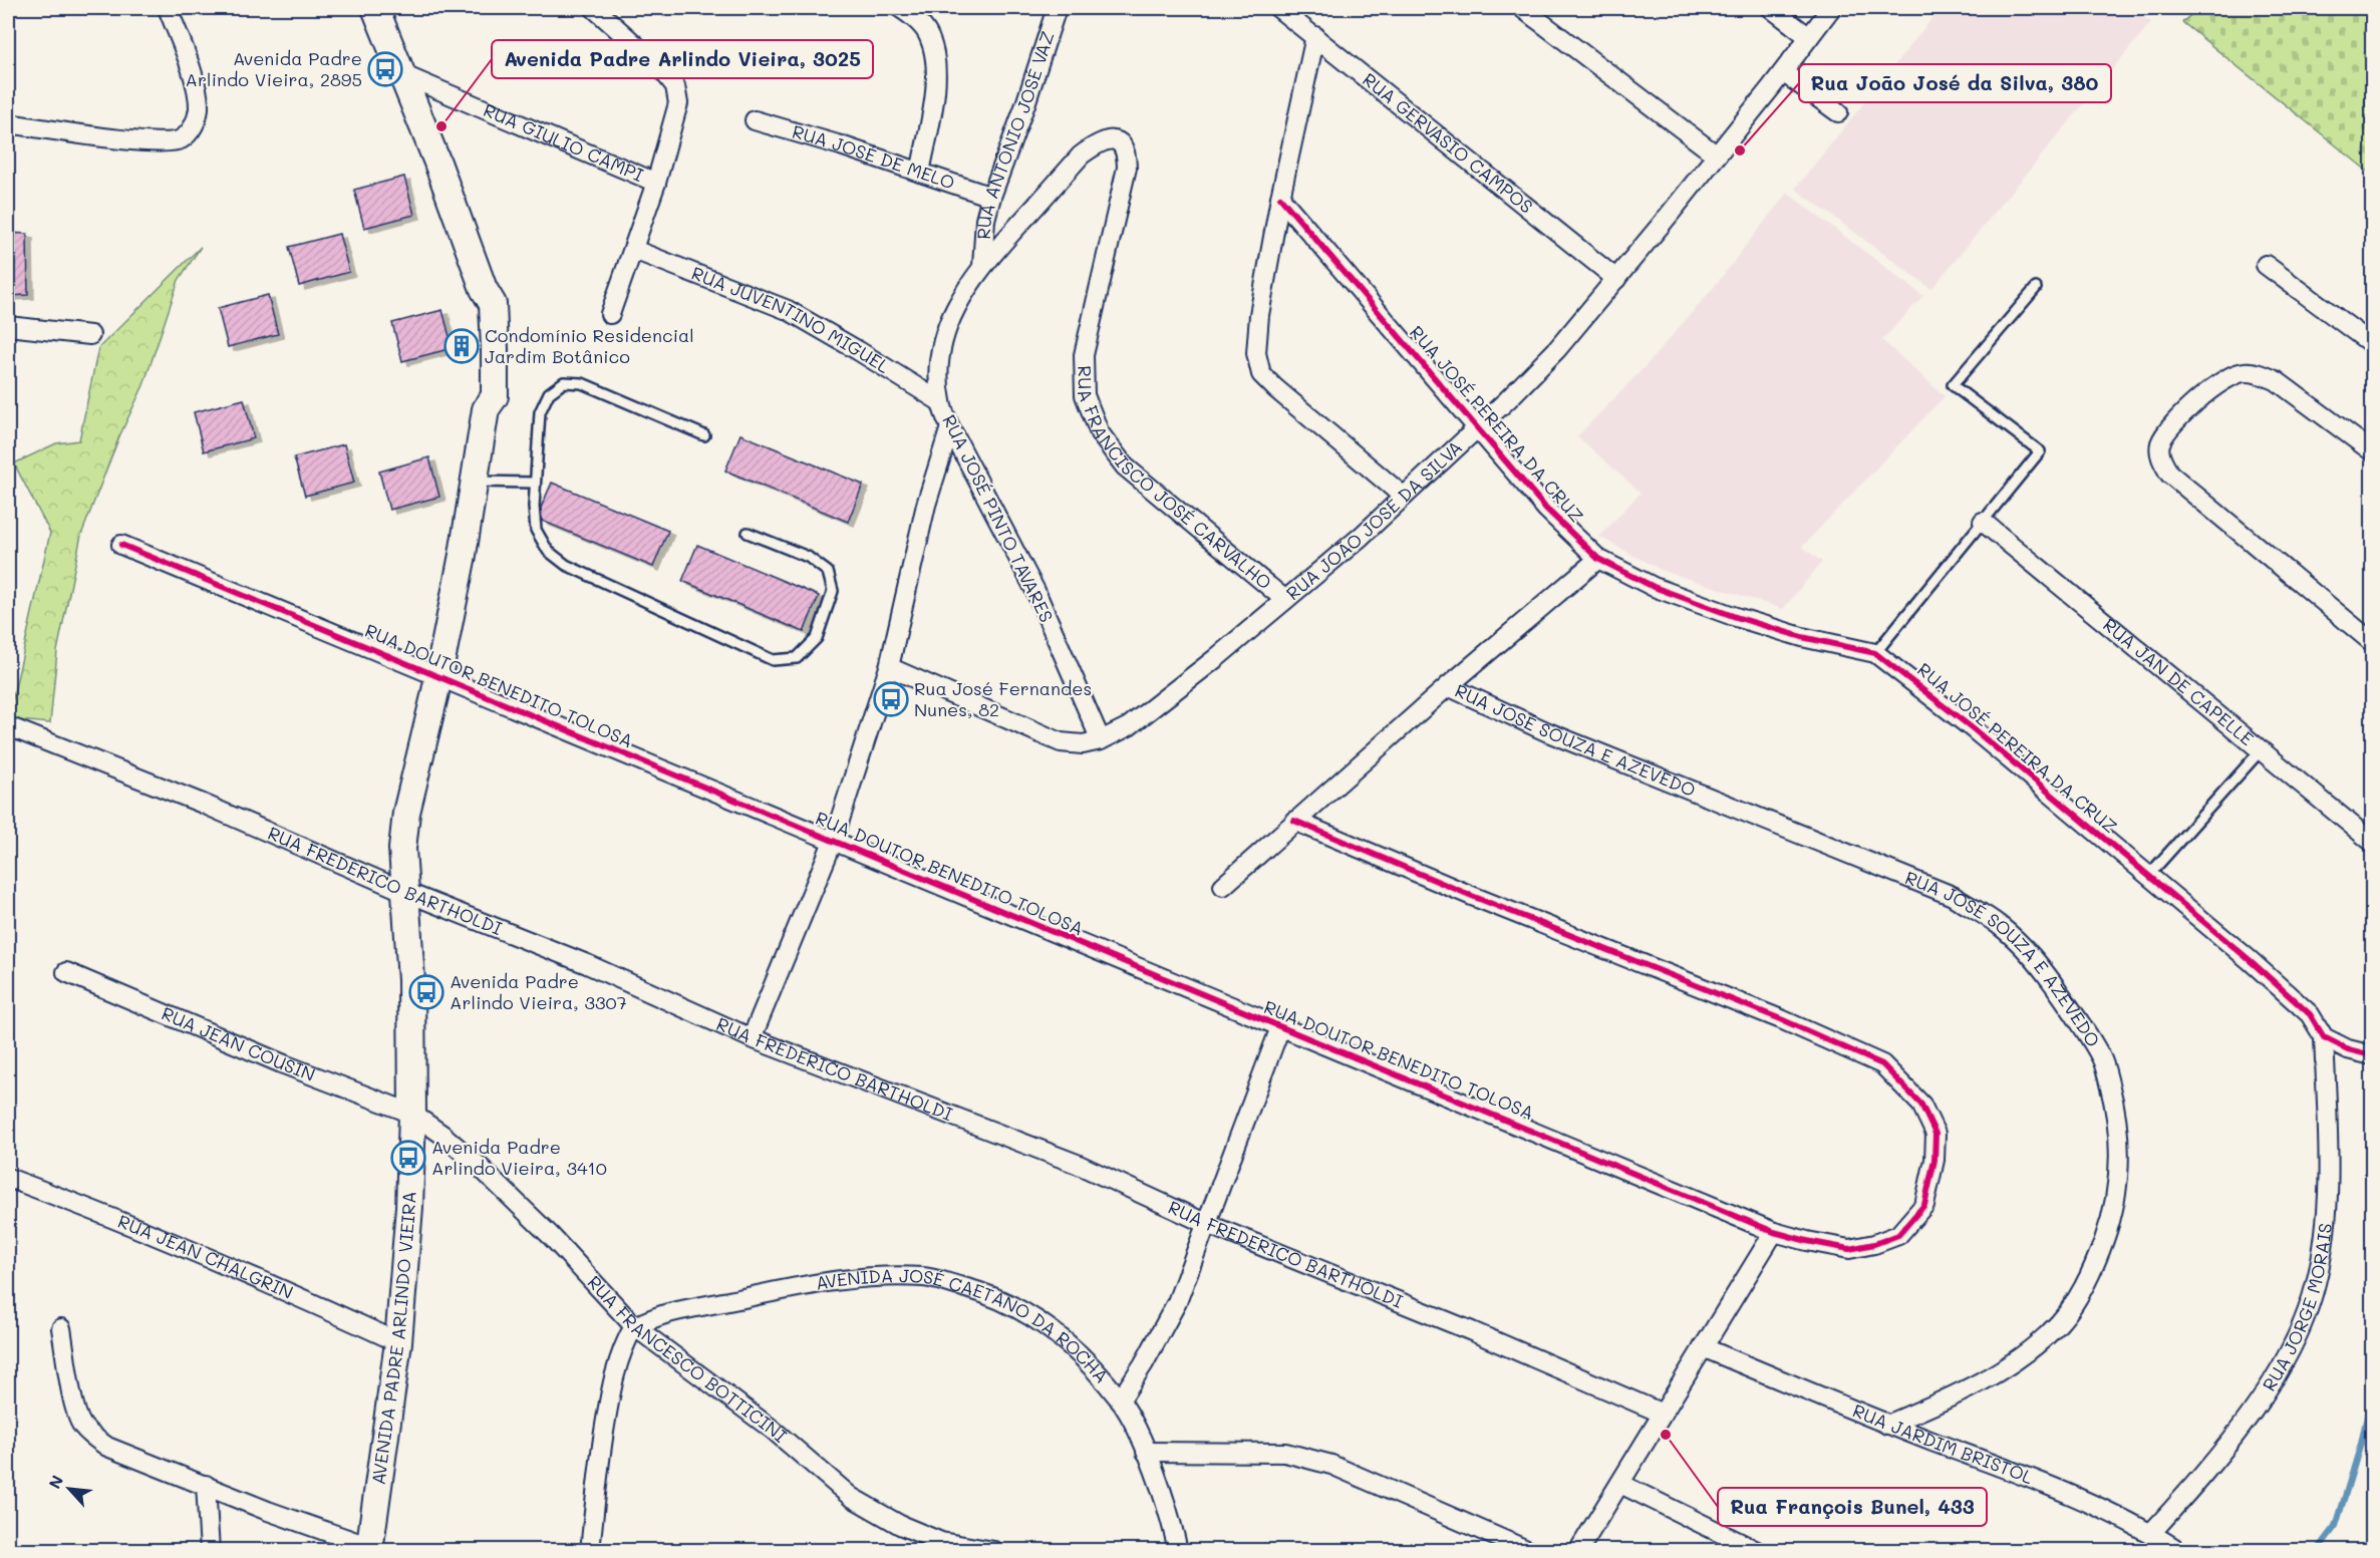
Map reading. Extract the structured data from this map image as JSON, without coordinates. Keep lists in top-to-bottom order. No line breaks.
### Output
{"streets":{"main road":["AVENIDA PADRE ARLINDO VIEIRA"],"street":["RUA ANTÔNIO JOSÉ VAZ","RUA GERVÁSIO CAMPOS","RUA GIULIO CAMPI","RUA JOSÉ DE MELO","RUA JUVENTINO MIGUEL","RUA JOSÉ PEREIRA DA CRUZ","RUA FRANCISCO JOSÉ CARVALHO","RUA JOSÉ PINTO TAVARES","RUA JOÃO JOSÉ DA SILVA","RUA JAN DE CAPELLE","RUA DOUTOR BENEDITO TOLOSA","RUA JOSÉ SOUZA E AZEVEDO","RUA FREDERICO BARTHOLDI","RUA JEAN COUSIN","RUA JEAN CHALGRIN","RUA JORGE MORAIS","AVENIDA JOSÉ CAETANO DA ROCHA","RUA FRANCESCO BOTTICINI","RUA JARDIM BRISTOL"]},"crossings":[["RUA ANTÔNIO JOSÉ VAZ","RUA JOSÉ DE MELO"],["RUA ANTÔNIO JOSÉ VAZ","RUA JOSÉ PINTO TAVARES"],["RUA GERVÁSIO CAMPOS","RUA JOÃO JOSÉ DA SILVA"],["RUA GIULIO CAMPI","AVENIDA PADRE ARLINDO VIEIRA"],["RUA JUVENTINO MIGUEL","RUA JOSÉ PINTO TAVARES"],["RUA JOSÉ PEREIRA DA CRUZ","RUA JOÃO JOSÉ DA SILVA"],["RUA JOSÉ PEREIRA DA CRUZ","RUA JORGE MORAIS"],["RUA FRANCISCO JOSÉ CARVALHO","RUA JOSÉ PINTO TAVARES"],["RUA FRANCISCO JOSÉ CARVALHO","RUA JOÃO JOSÉ DA SILVA"],["RUA JOSÉ PINTO TAVARES","RUA JOÃO JOSÉ DA SILVA"],["RUA DOUTOR BENEDITO TOLOSA","AVENIDA PADRE ARLINDO VIEIRA"],["RUA JOSÉ SOUZA E AZEVEDO","RUA JARDIM BRISTOL"],["RUA FREDERICO BARTHOLDI","AVENIDA PADRE ARLINDO VIEIRA"],["RUA JEAN COUSIN","AVENIDA PADRE ARLINDO VIEIRA"],["RUA JEAN COUSIN","RUA FRANCESCO BOTTICINI"],["RUA JEAN CHALGRIN","AVENIDA PADRE ARLINDO VIEIRA"],["RUA JORGE MORAIS","RUA JARDIM BRISTOL"],["AVENIDA JOSÉ CAETANO DA ROCHA","RUA FRANCESCO BOTTICINI"],["AVENIDA PADRE ARLINDO VIEIRA","RUA FRANCESCO BOTTICINI"]],"places":{"bus stop":["Avenida Padre Arlindo Vieira, 2895","Rua José Fernandes Nunes, 82","Avenida Padre Arlindo Vieira, 3307","Avenida Padre Arlindo Vieira, 3410"],"other":["Avenida Padre Arlindo Vieira, 3025","Rua João José da Silva, 380","Rua François Bunel, 433"],"building":["Condomínio Residencial Jardim Botânico"]},"north":"top left"}
